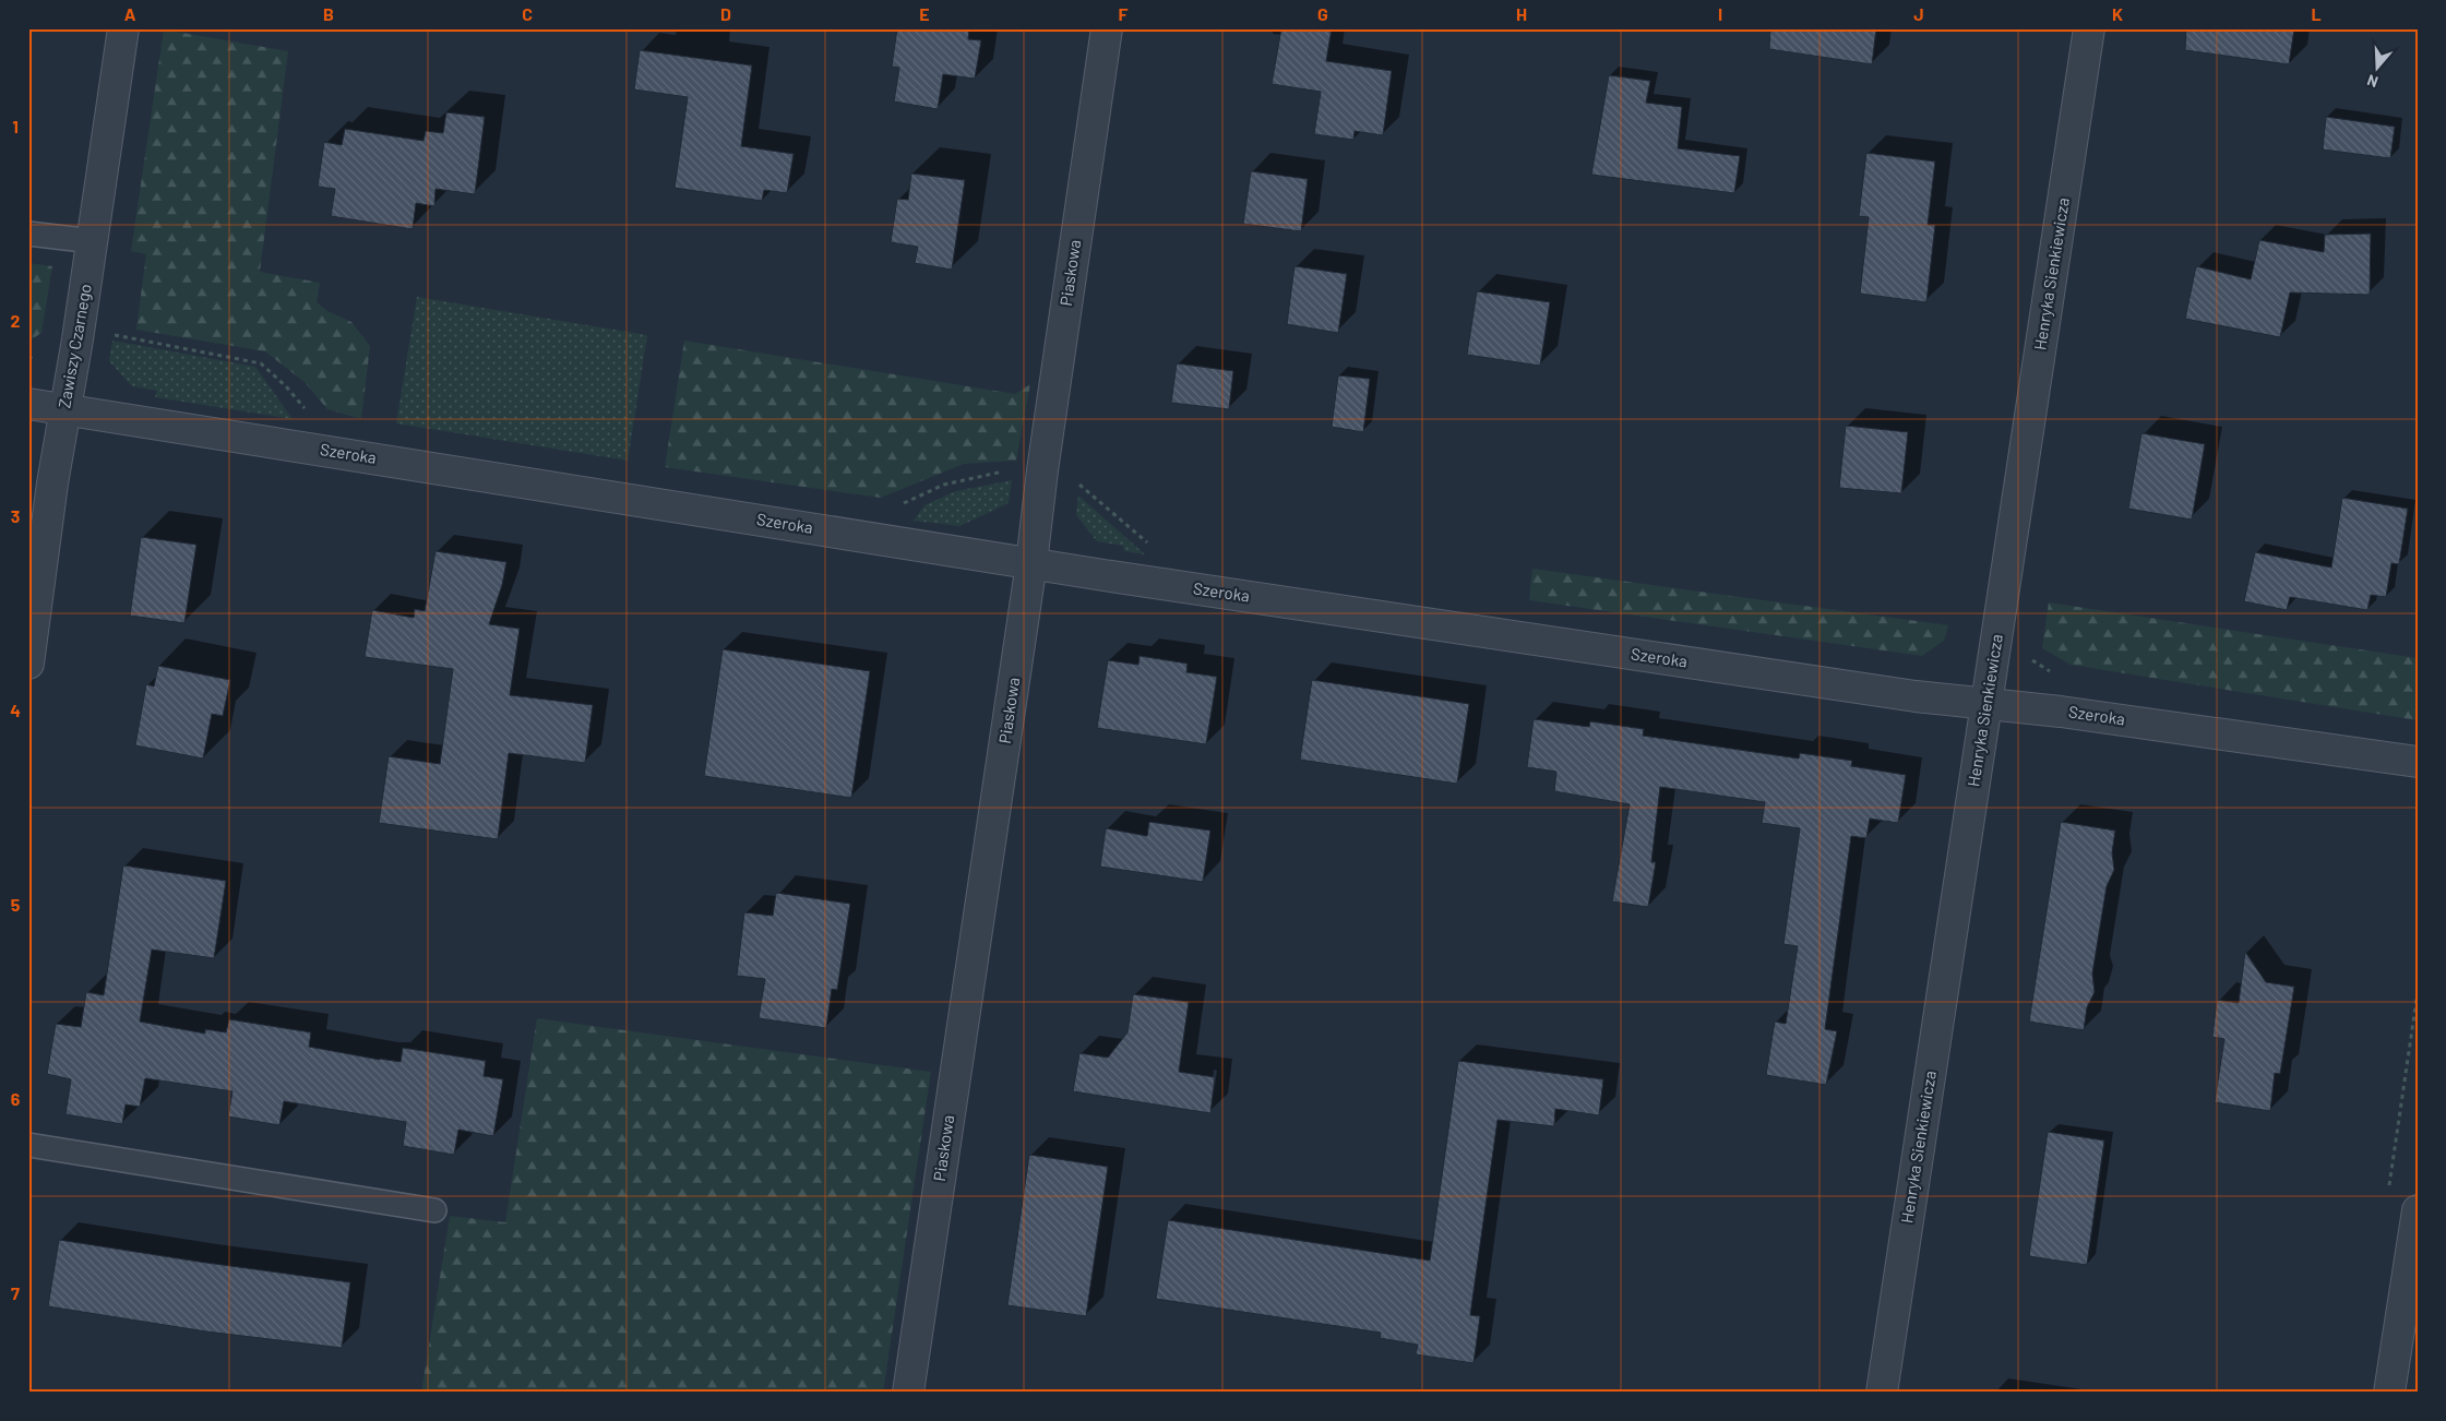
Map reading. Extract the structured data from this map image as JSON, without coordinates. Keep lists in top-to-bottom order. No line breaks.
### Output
{"streets":{"street":["Piaskowa","Henryka Sienkiewicza","Zawiszy Czarnego","Szeroka"]},"crossings":[["Piaskowa","Szeroka"],["Henryka Sienkiewicza","Szeroka"],["Zawiszy Czarnego","Szeroka"]],"north":"bottom","grid":{"columns":["A","B","C","D","E","F","G","H","I","J","K","L"],"rows":["1","2","3","4","5","6","7"]}}
